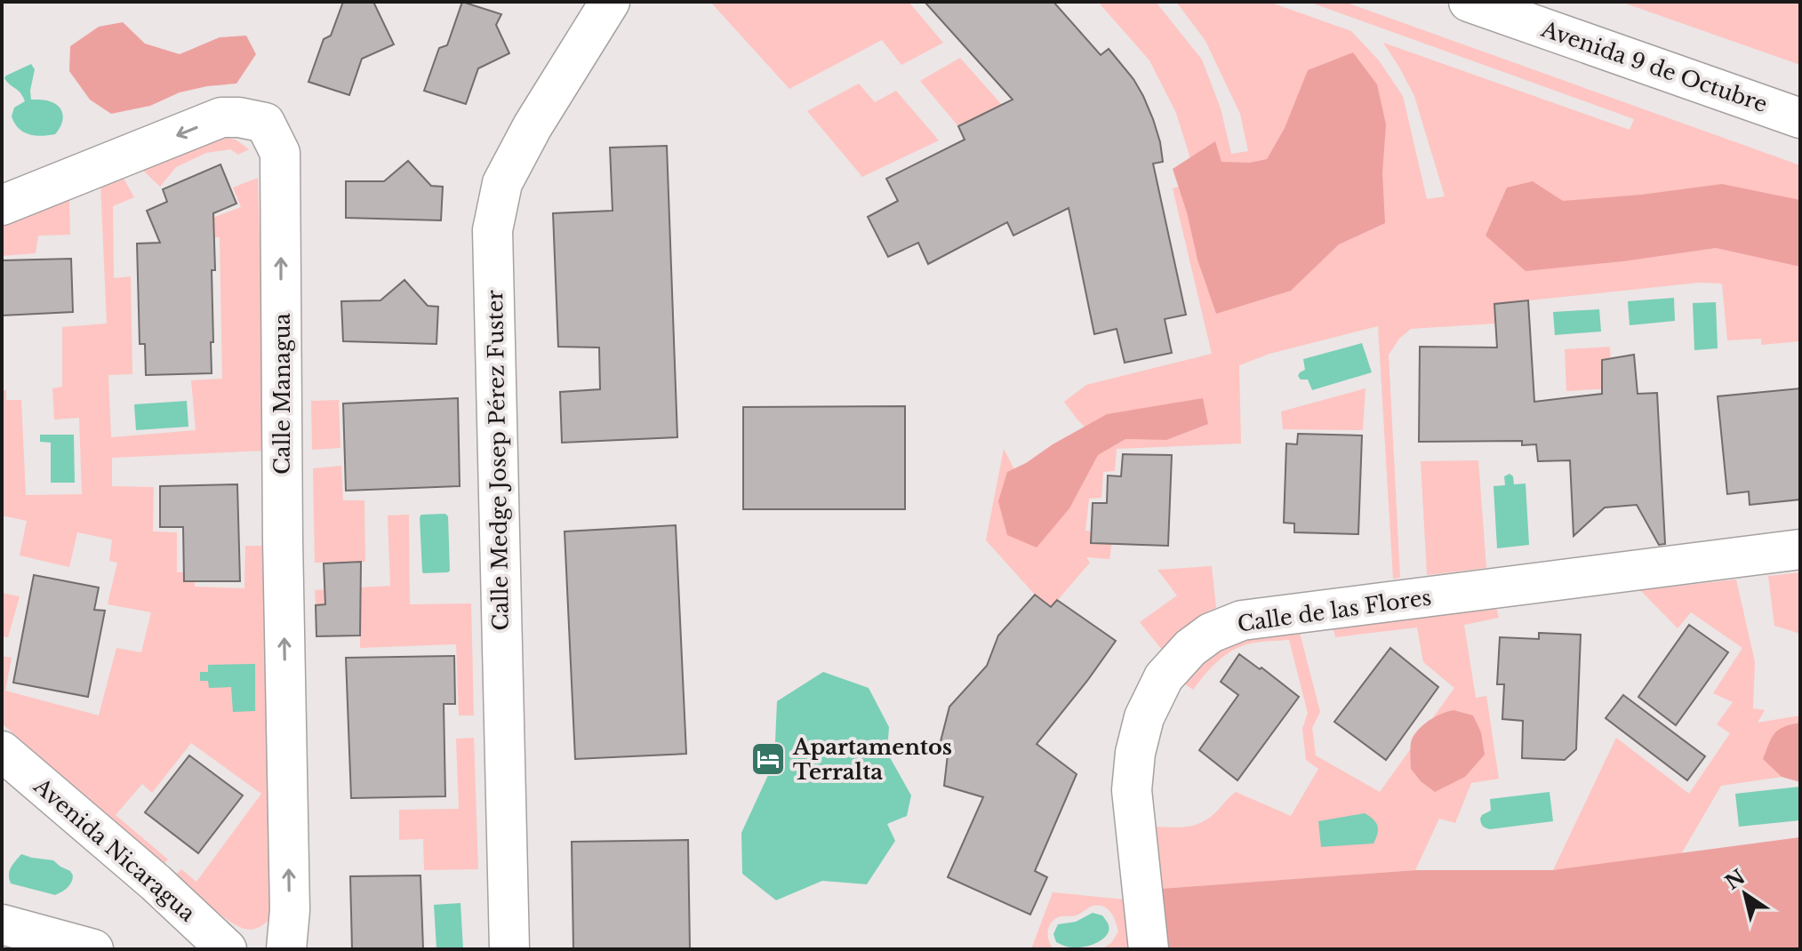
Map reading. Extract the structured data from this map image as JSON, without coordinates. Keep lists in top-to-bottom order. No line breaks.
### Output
{"streets":{"street":["Avenida 9 de Octubre","Calle Managua","Calle Medge Josep Pérez Fuster","Calle de las Flores","Avenida Nicaragua"]},"places":{"hotel":["Apartamentos Terralta"]},"north":"top left"}
